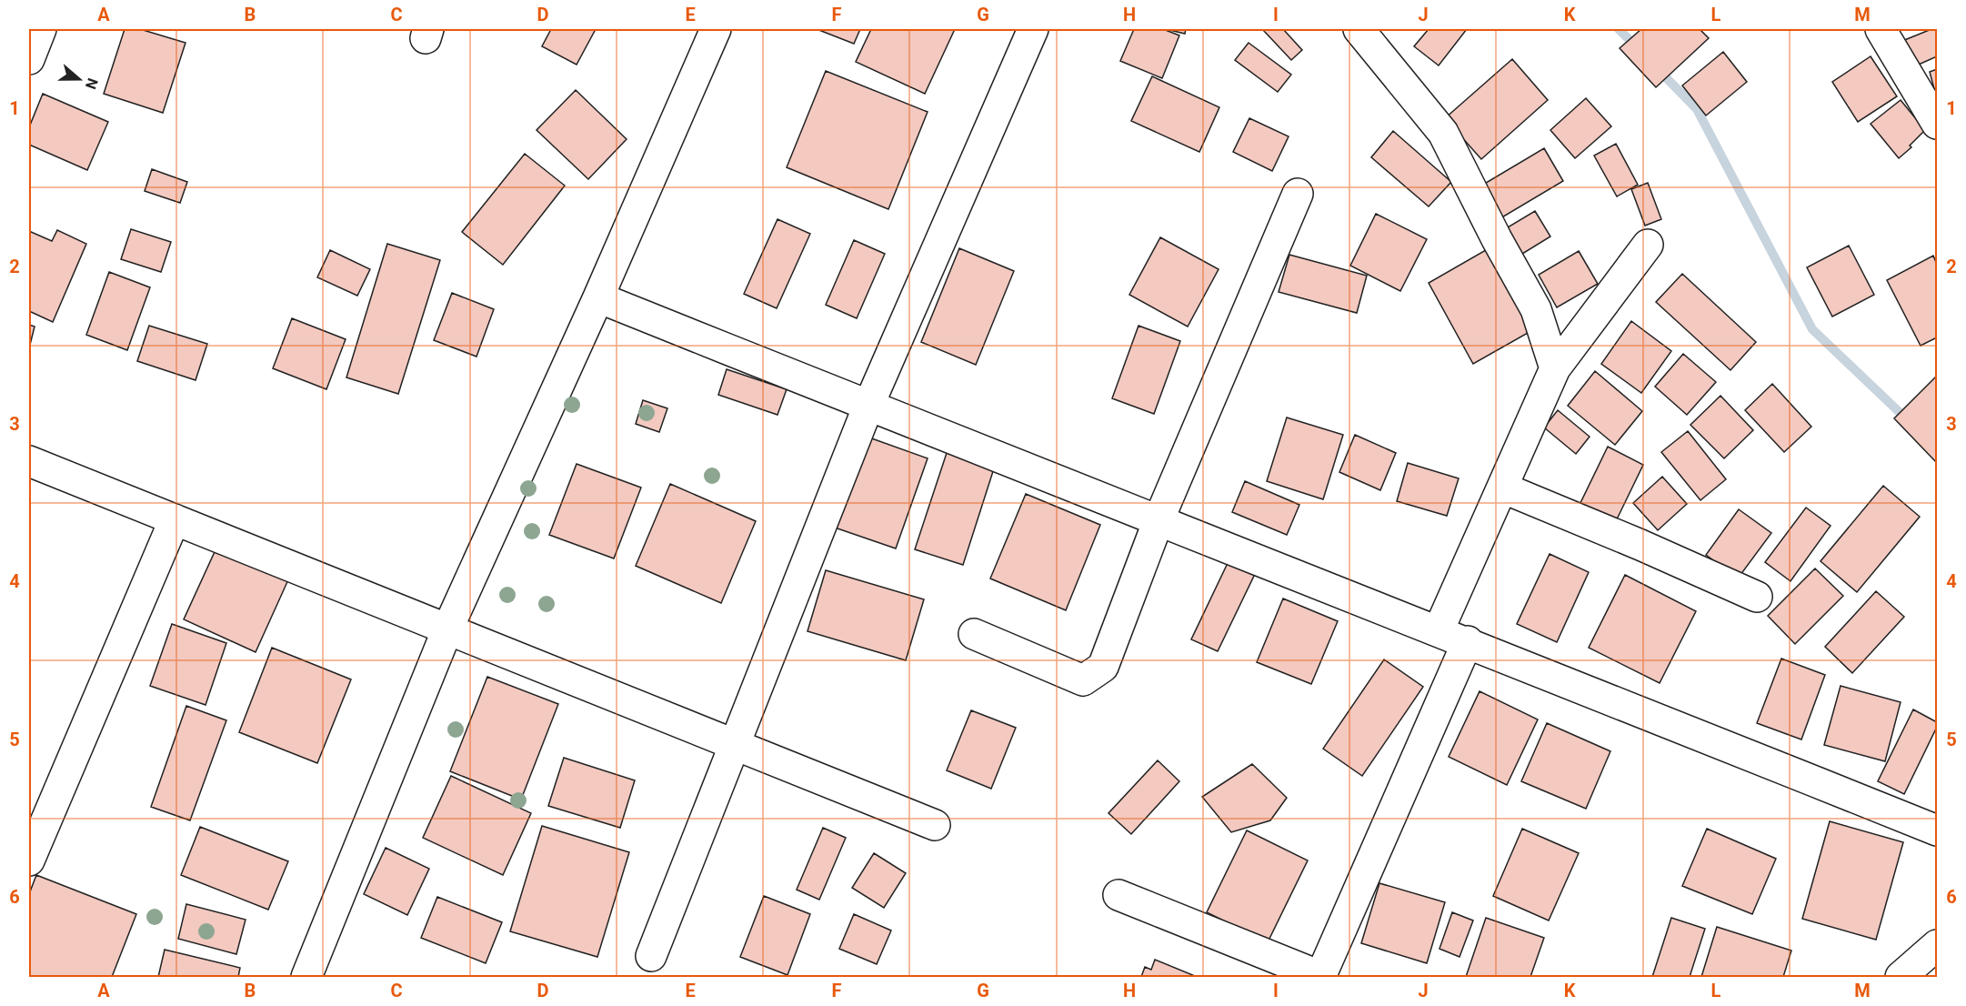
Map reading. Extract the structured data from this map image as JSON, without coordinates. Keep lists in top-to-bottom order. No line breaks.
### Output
{"north":"right","grid":{"columns":["A","B","C","D","E","F","G","H","I","J","K","L","M"],"rows":["1","2","3","4","5","6"]}}
